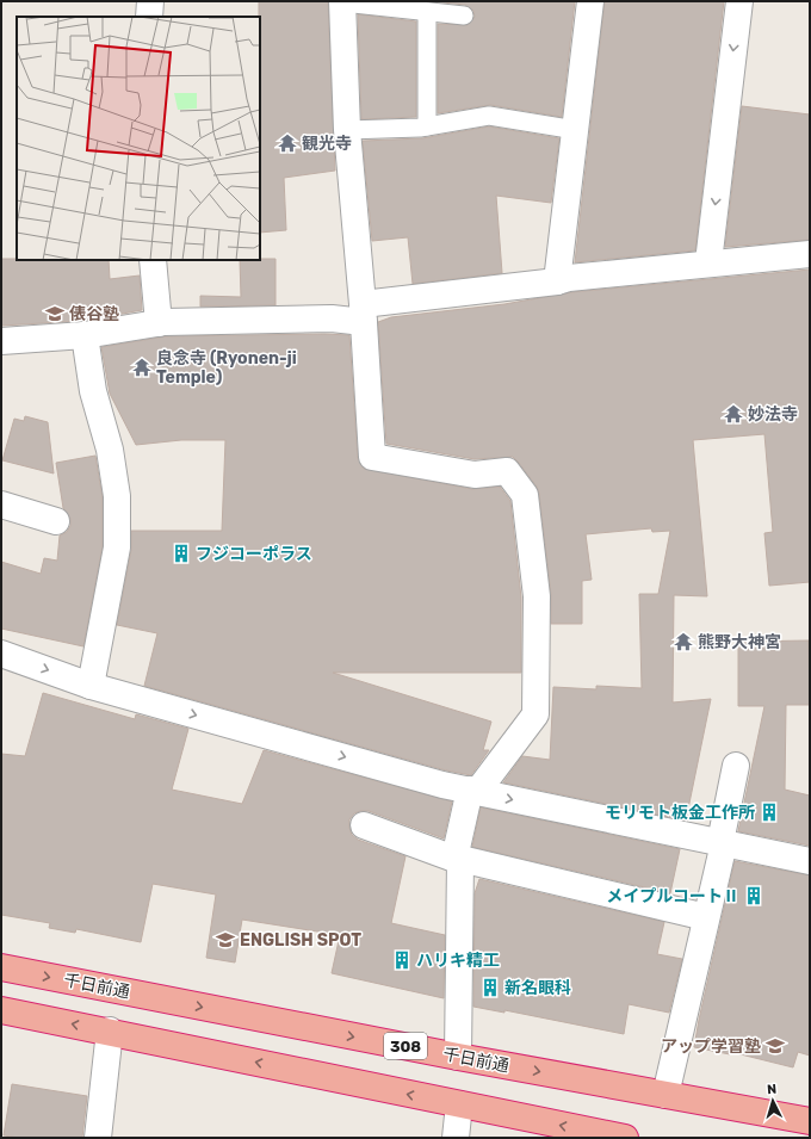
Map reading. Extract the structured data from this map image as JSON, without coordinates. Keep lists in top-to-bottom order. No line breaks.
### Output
{"streets":{"highway":["千日前通","308"]},"places":{"temple":["観光寺","良念寺 (Ryonen-ji Temple)","妙法寺","熊野大神宮"],"school or university":["俵谷塾","ENGLISH SPOT","アップ学習塾"],"building":["フジコーポラス","モリモト板金工作所","メイプルコートⅡ","ハリキ精工","新名眼科"]},"north":"top"}
